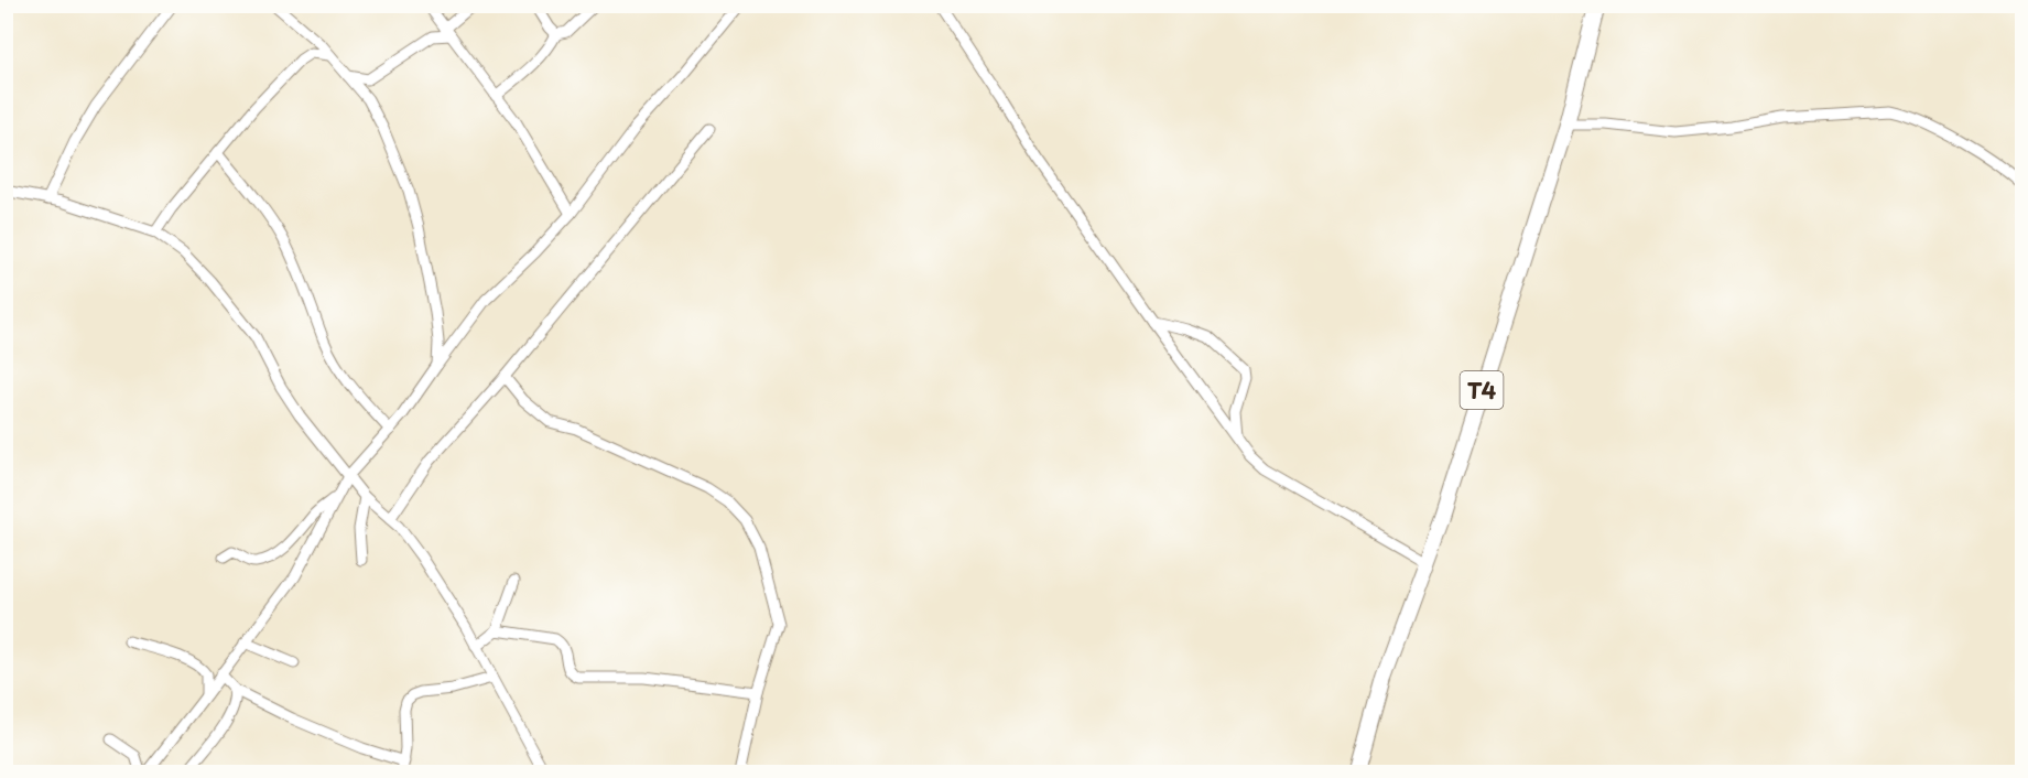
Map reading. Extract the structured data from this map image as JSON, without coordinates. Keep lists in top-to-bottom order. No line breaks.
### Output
{"streets":{"highway":["T4"]}}
